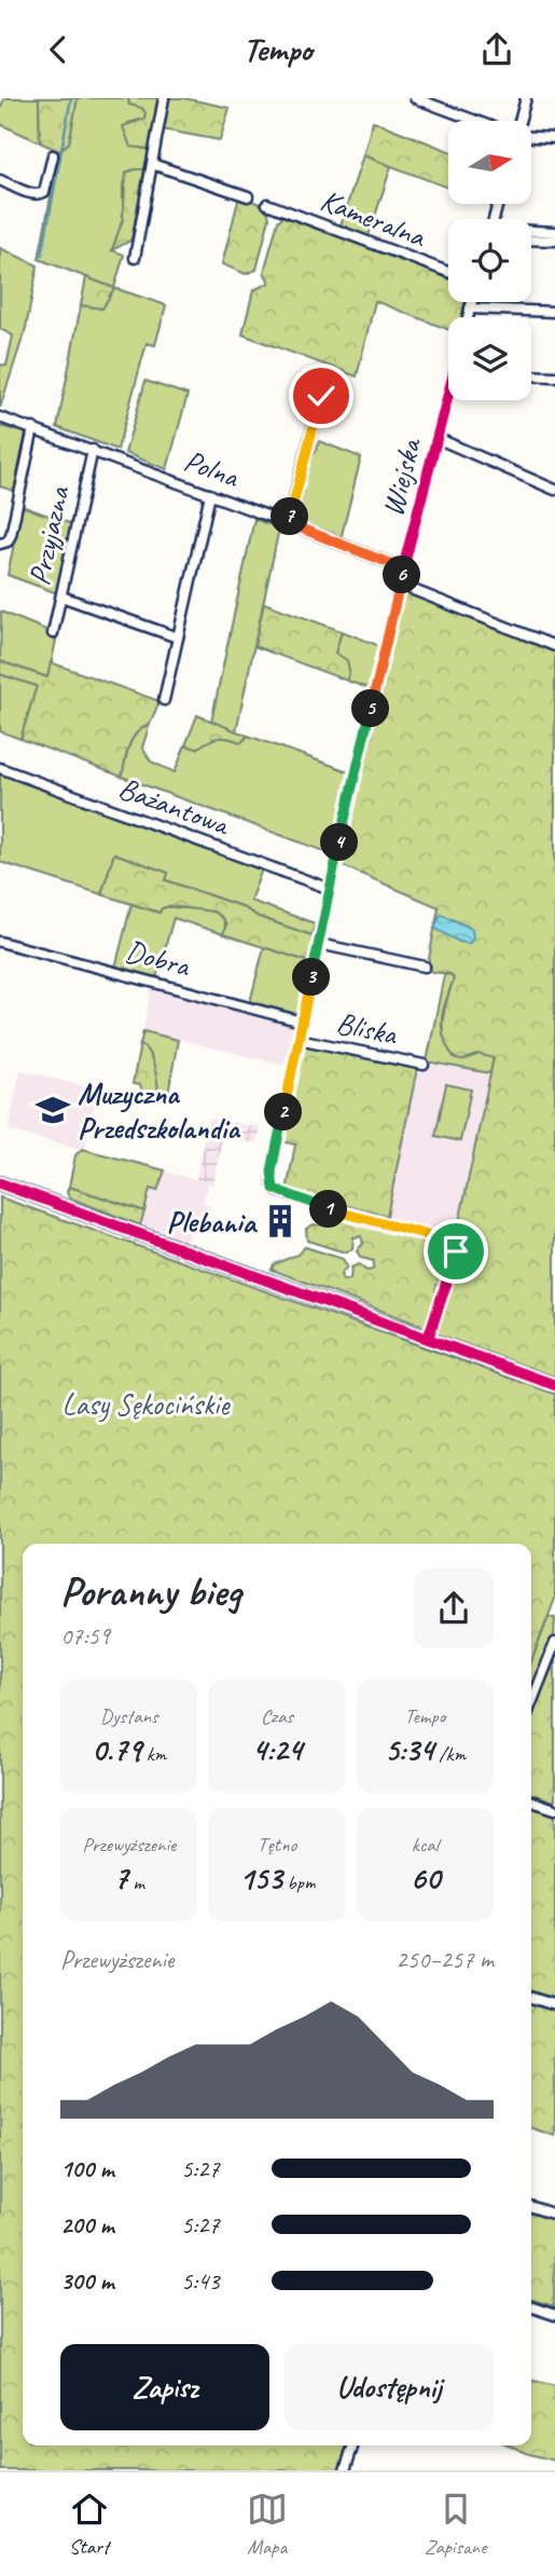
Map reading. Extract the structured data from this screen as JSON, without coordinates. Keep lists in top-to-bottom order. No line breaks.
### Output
{"streets":{"street":["Kameralna","Polna","Wiejska","Przyjazna","Bażantowa","Dobra","Bliska"]},"crossings":[["Polna","Wiejska"],["Polna","Przyjazna"],["Wiejska","Bażantowa"],["Wiejska","Dobra"],["Wiejska","Bliska"]],"parks":["Lasy Sękocińskie"],"places":{"school or university":["Muzyczna Przedszkolandia"],"building":["Plebania"]},"north":"right","page":{"header":"Tempo","pins":["7","6","5","4","3","2","1"],"heading":["Poranny bieg","07:59"],"stats":[["Dystans","0.79 km"],["Czas","4:24"],["Tempo","5:34 /km"],["Przewyższenie","7 m"],["Tętno","153 bpm"],["kcal","60"]],"chart":["Przewyższenie","250–257 m"],"list":[{"name":"100 m","note":"5:27"},{"name":"200 m","note":"5:27"},{"name":"300 m","note":"5:43"}],"buttons":["Zapisz","Udostępnij"],"tabs":["Start","Mapa","Zapisane"]}}
